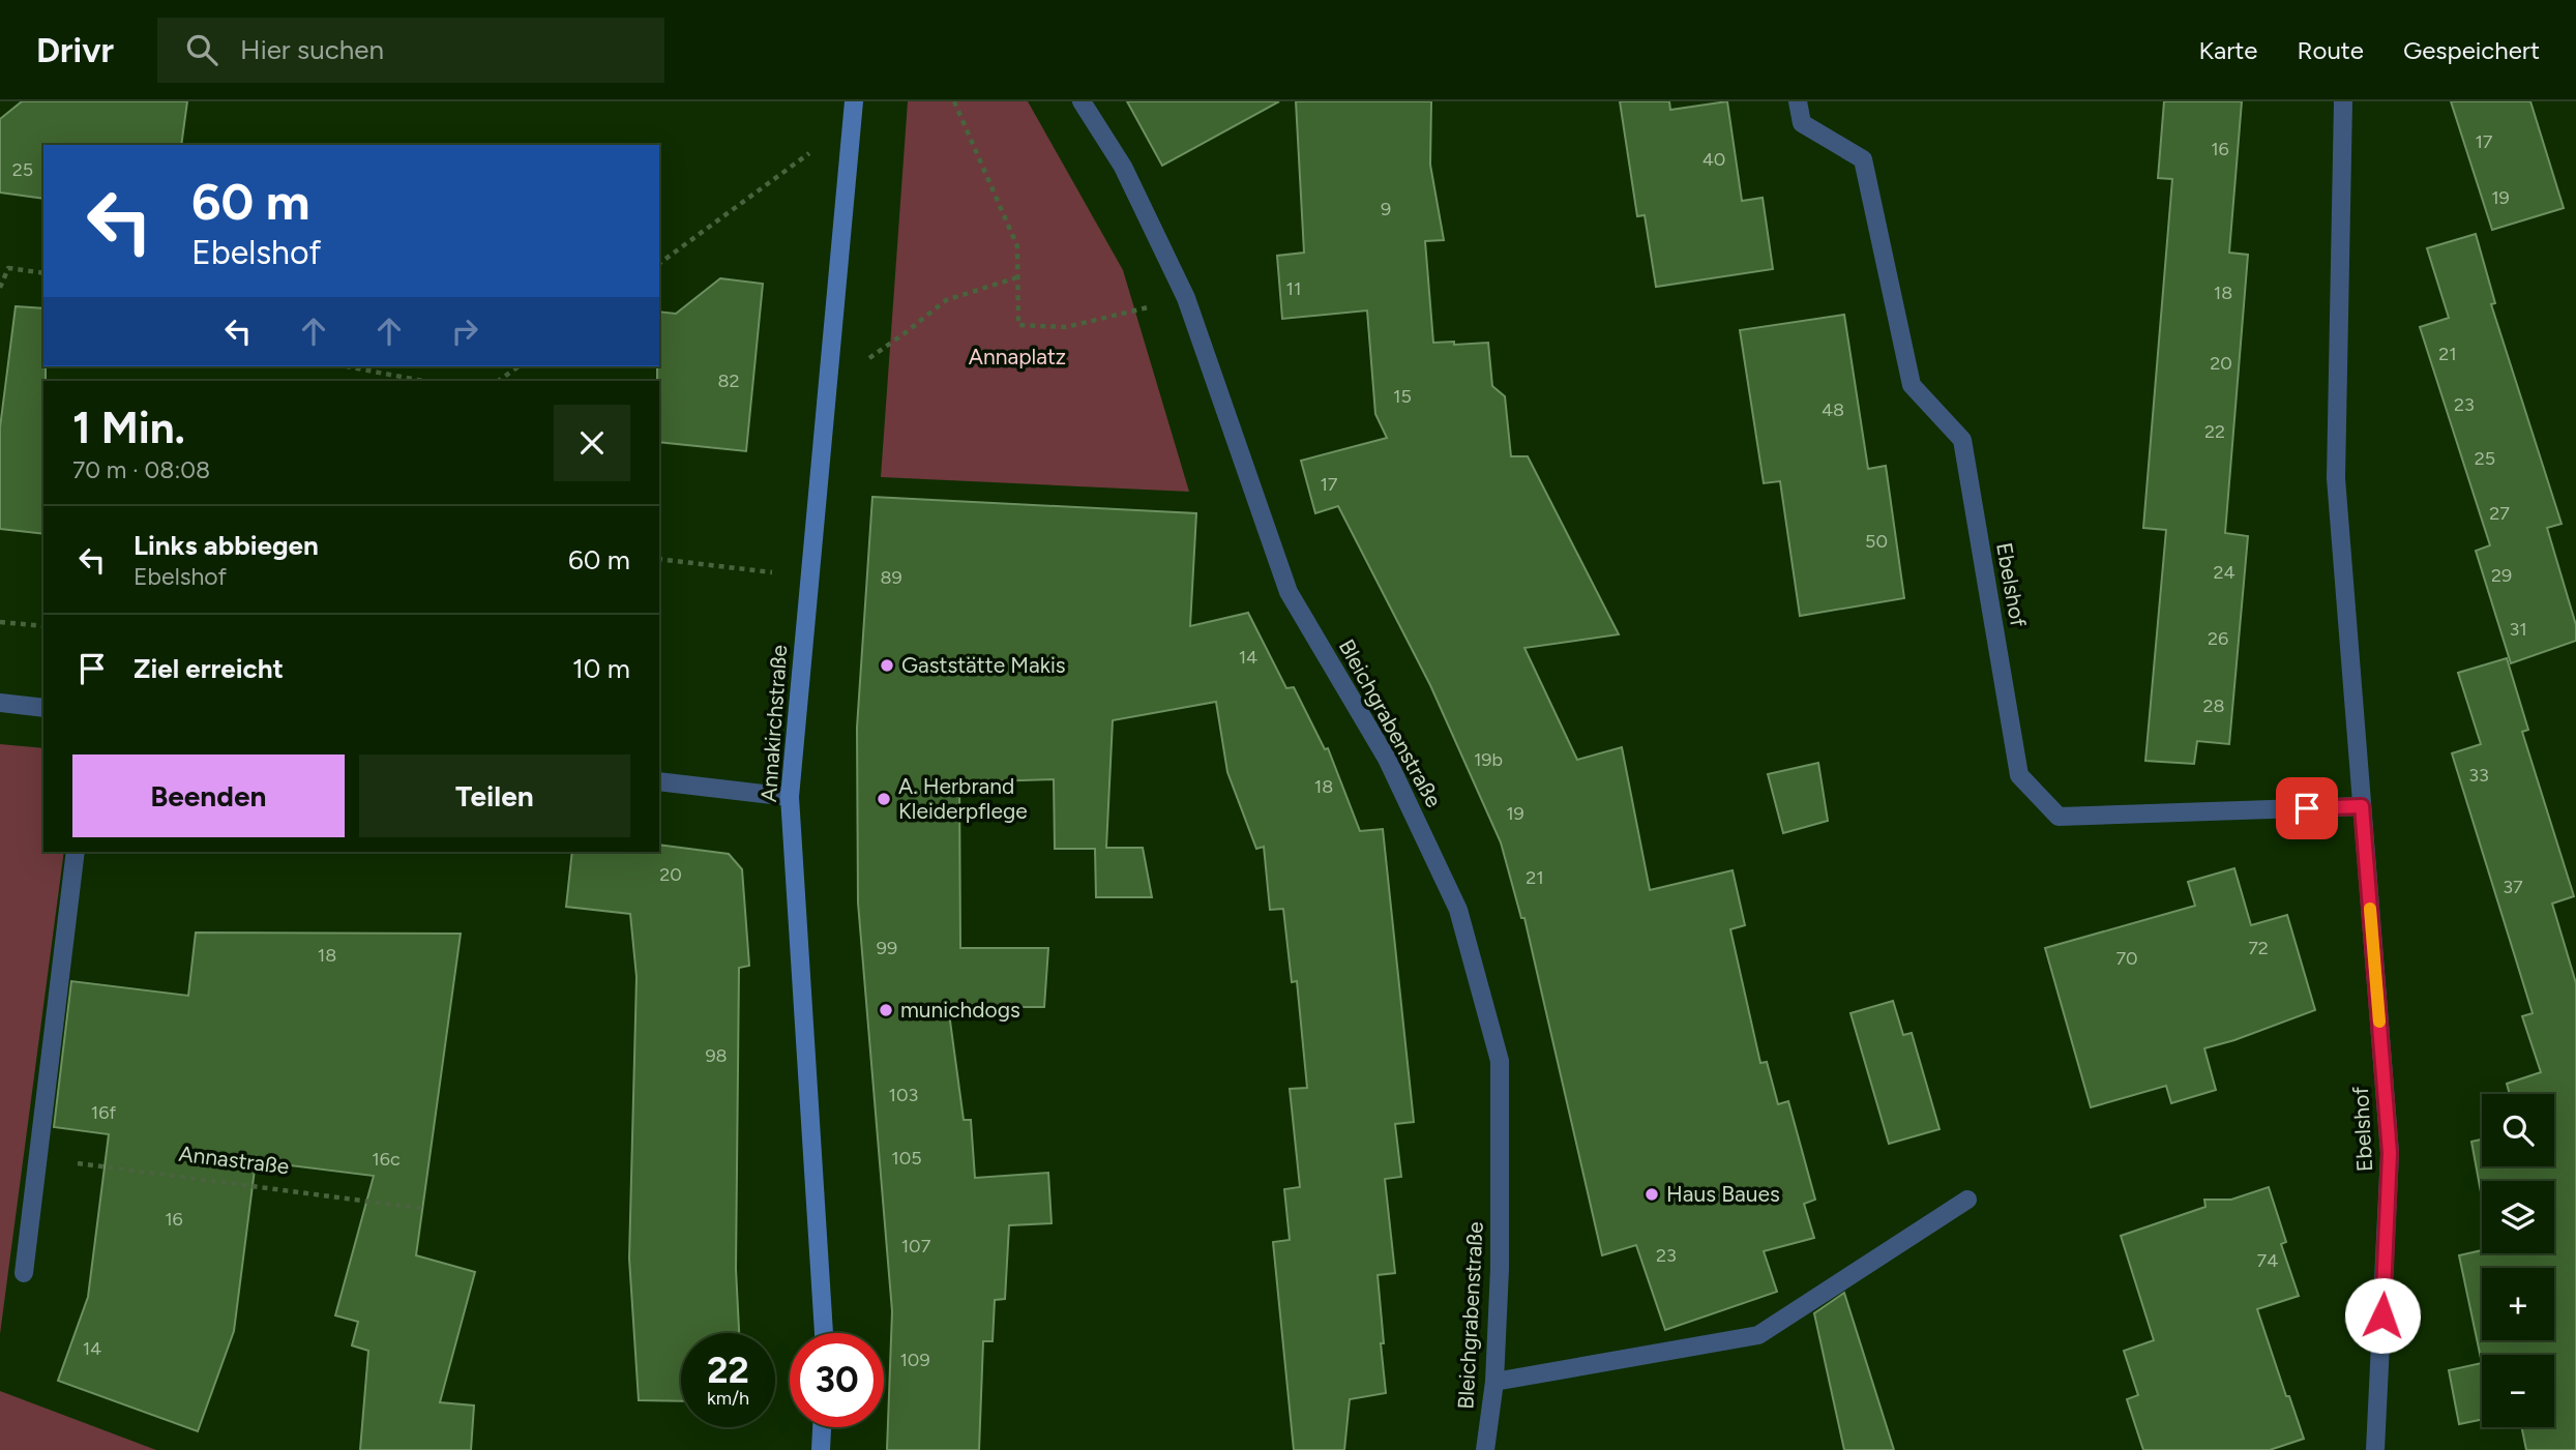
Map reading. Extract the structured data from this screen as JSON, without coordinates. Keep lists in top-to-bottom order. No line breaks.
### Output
{"streets":{"street":["Ebelshof","Annakirchstraße","Bleichgrabenstraße"],"path":["Annastraße"]},"parks":["Annaplatz"],"places":["Gaststätte Makis","A. Herbrand Kleiderpflege","munichdogs","Haus Baues"],"house_numbers":["17","16","40","25","19","9","11","18","21","20","82","15","23","48","22","25","17","27","50","24","29","89","31","26","14","28","19b","33","18","19","20","21","37","99","72","18","70","98","103","16f","105","16c","16","107","23","74","14","109"],"page":{"header":"Drivr","search":"Hier suchen","nav":["Karte","Route","Gespeichert"],"turn":["60 m","Ebelshof"],"heading":["1 Min.","70 m · 08:08"],"list":[{"name":"Links abbiegen","note":"Ebelshof","value":"60 m"},{"name":"Ziel erreicht","value":"10 m"}],"buttons":["Beenden","Teilen"],"map_buttons":["+","−"],"speed":"22 km/h","limit":"30"}}
